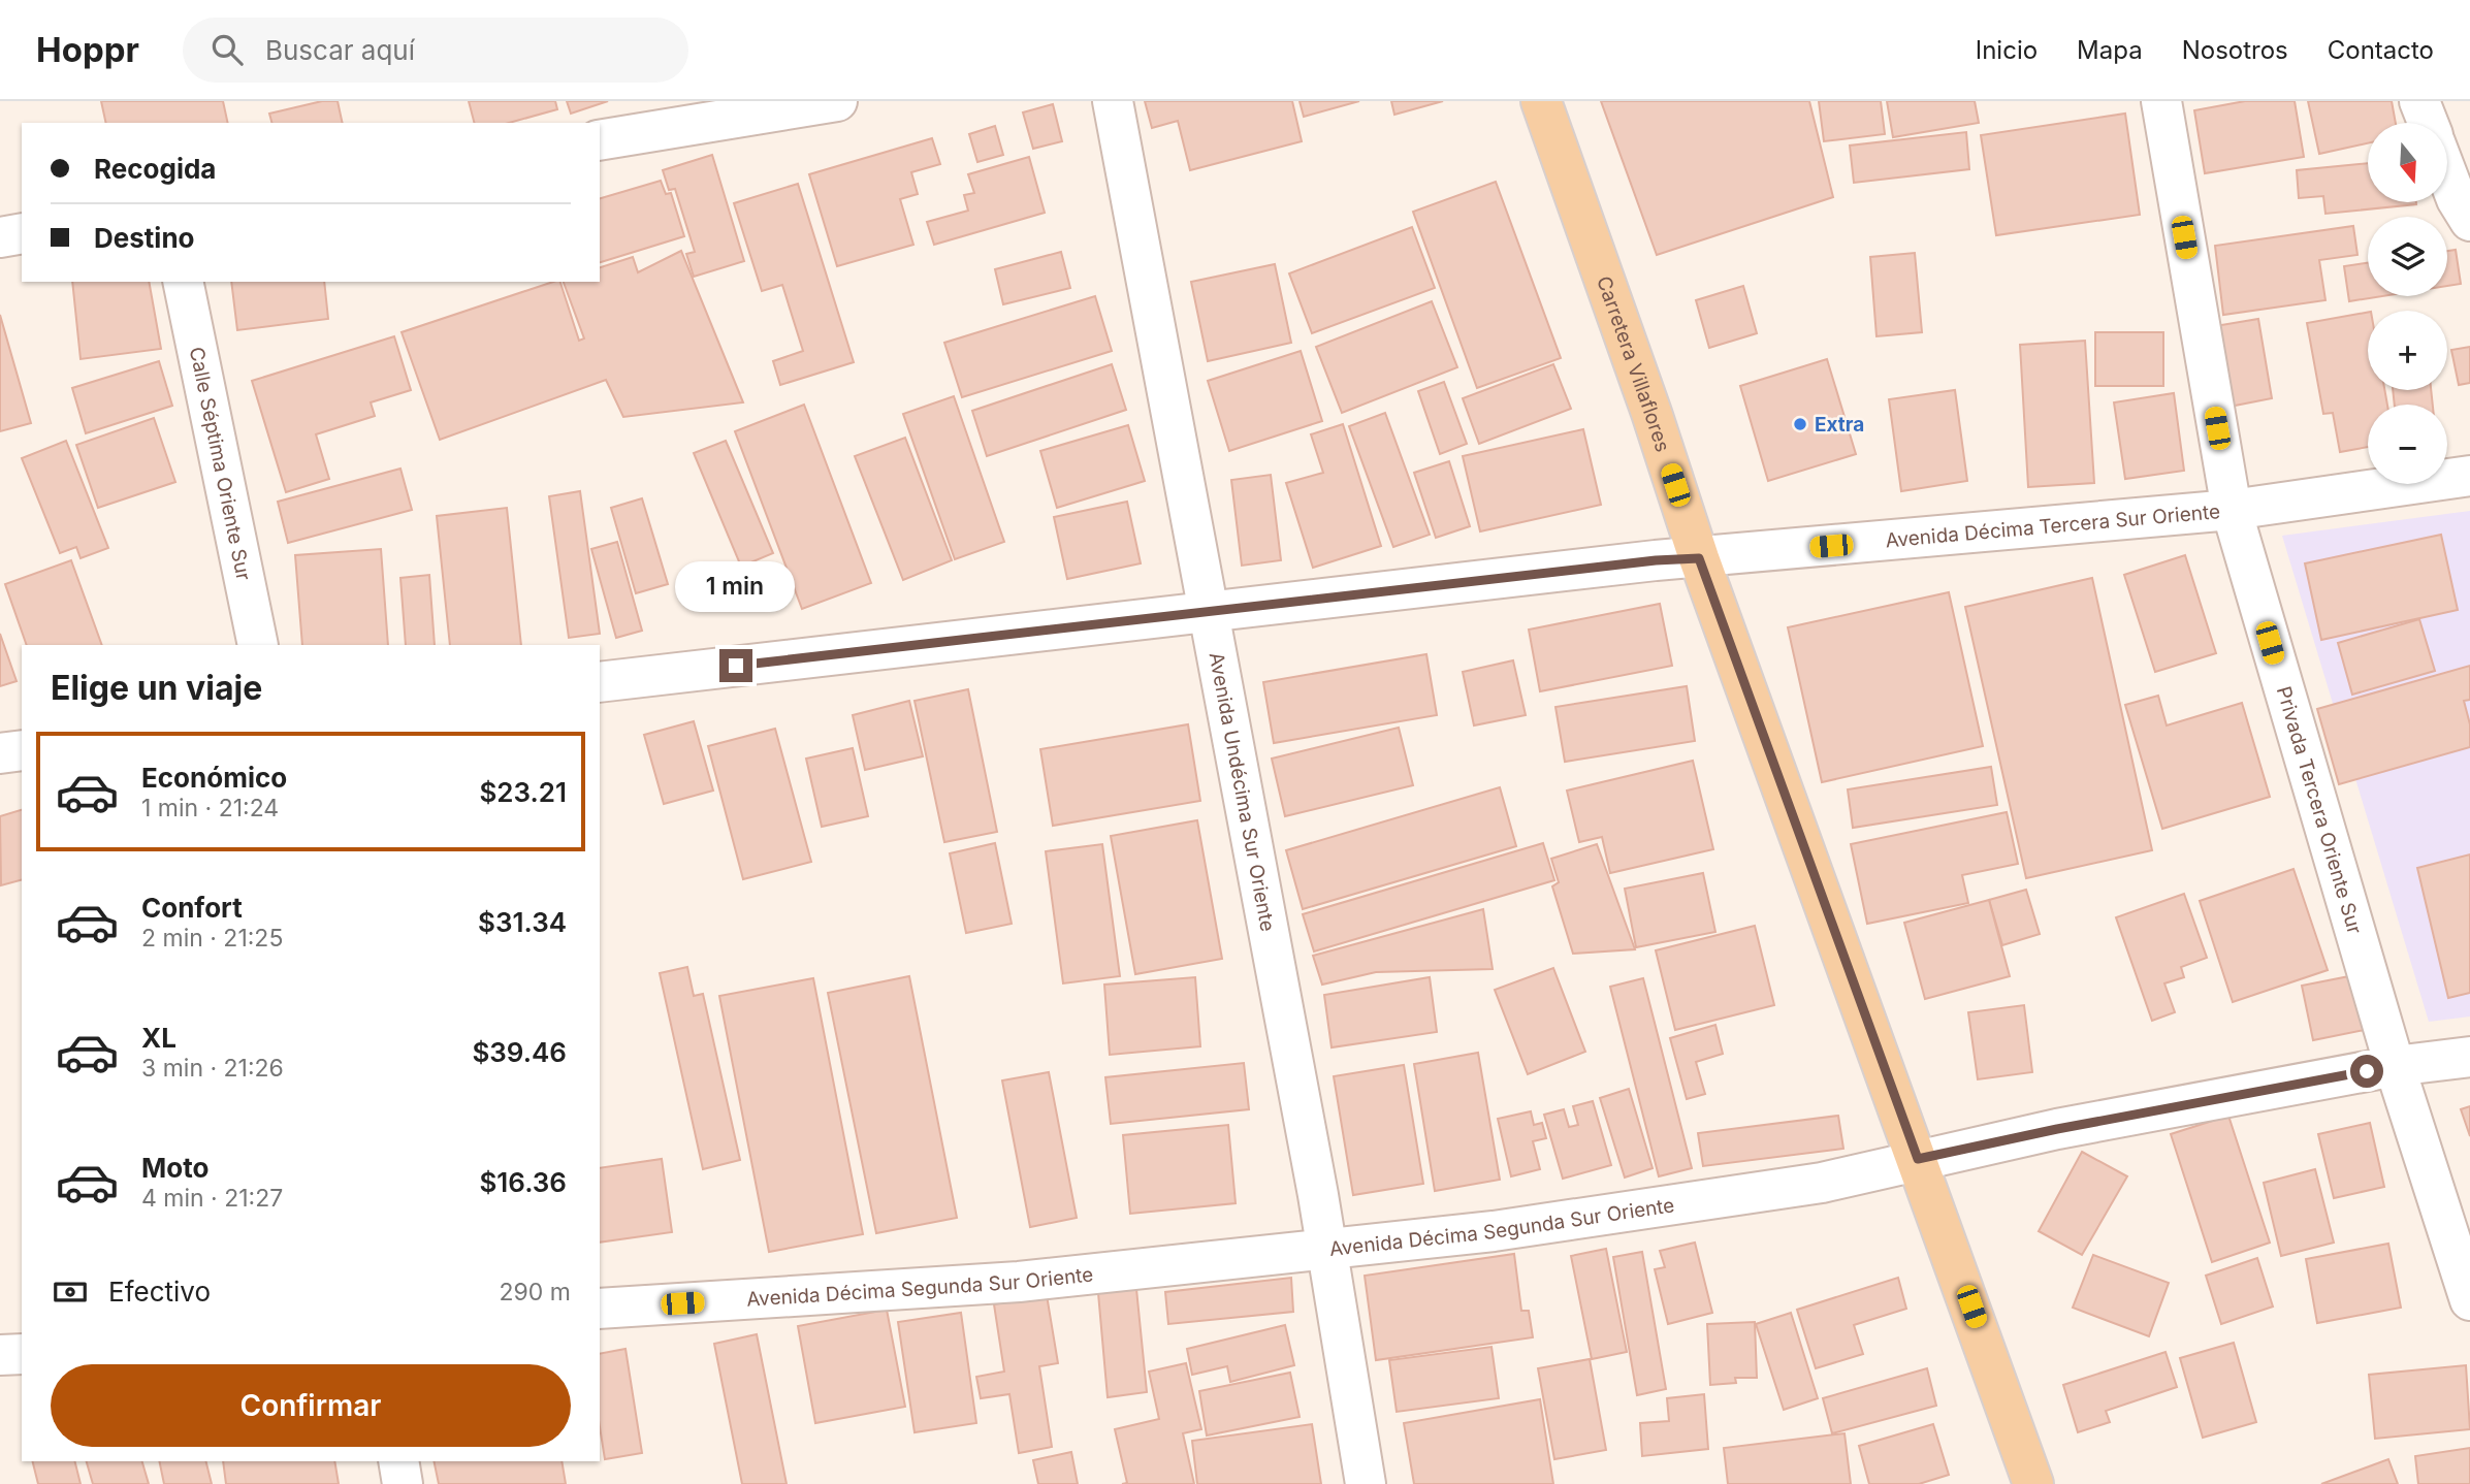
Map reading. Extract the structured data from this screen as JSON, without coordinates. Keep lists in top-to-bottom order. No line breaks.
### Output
{"streets":{"main road":["Carretera Villaflores"],"street":["Calle Séptima Oriente Sur","Avenida Décima Tercera Sur Oriente","Avenida Undécima Sur Oriente","Privada Tercera Oriente Sur","Avenida Décima Segunda Sur Oriente"]},"crossings":[["Carretera Villaflores","Avenida Décima Tercera Sur Oriente"],["Carretera Villaflores","Avenida Décima Segunda Sur Oriente"],["Avenida Décima Tercera Sur Oriente","Avenida Undécima Sur Oriente"],["Avenida Décima Tercera Sur Oriente","Privada Tercera Oriente Sur"],["Avenida Undécima Sur Oriente","Avenida Décima Segunda Sur Oriente"],["Privada Tercera Oriente Sur","Avenida Décima Segunda Sur Oriente"]],"places":["Extra"],"north":"bottom","page":{"header":"Hoppr","search":"Buscar aquí","nav":["Inicio","Mapa","Nosotros","Contacto"],"map_buttons":["+","−"],"banner":["Recogida","Destino"],"bubble":"1 min","heading":"Elige un viaje","list":[{"name":"Económico","note":"1 min · 21:24","value":"$23.21"},{"name":"Confort","note":"2 min · 21:25","value":"$31.34"},{"name":"XL","note":"3 min · 21:26","value":"$39.46"},{"name":"Moto","note":"4 min · 21:27","value":"$16.36"}],"pay":["Efectivo","290 m"],"buttons":"Confirmar"}}
